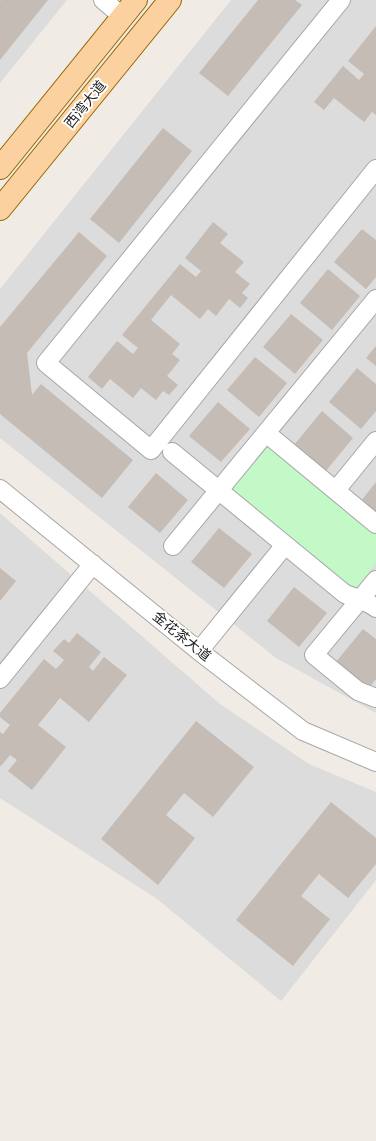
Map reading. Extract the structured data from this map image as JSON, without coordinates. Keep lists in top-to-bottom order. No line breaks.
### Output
{"streets":{"main road":["西湾大道"],"street":["金花茶大道"]}}
